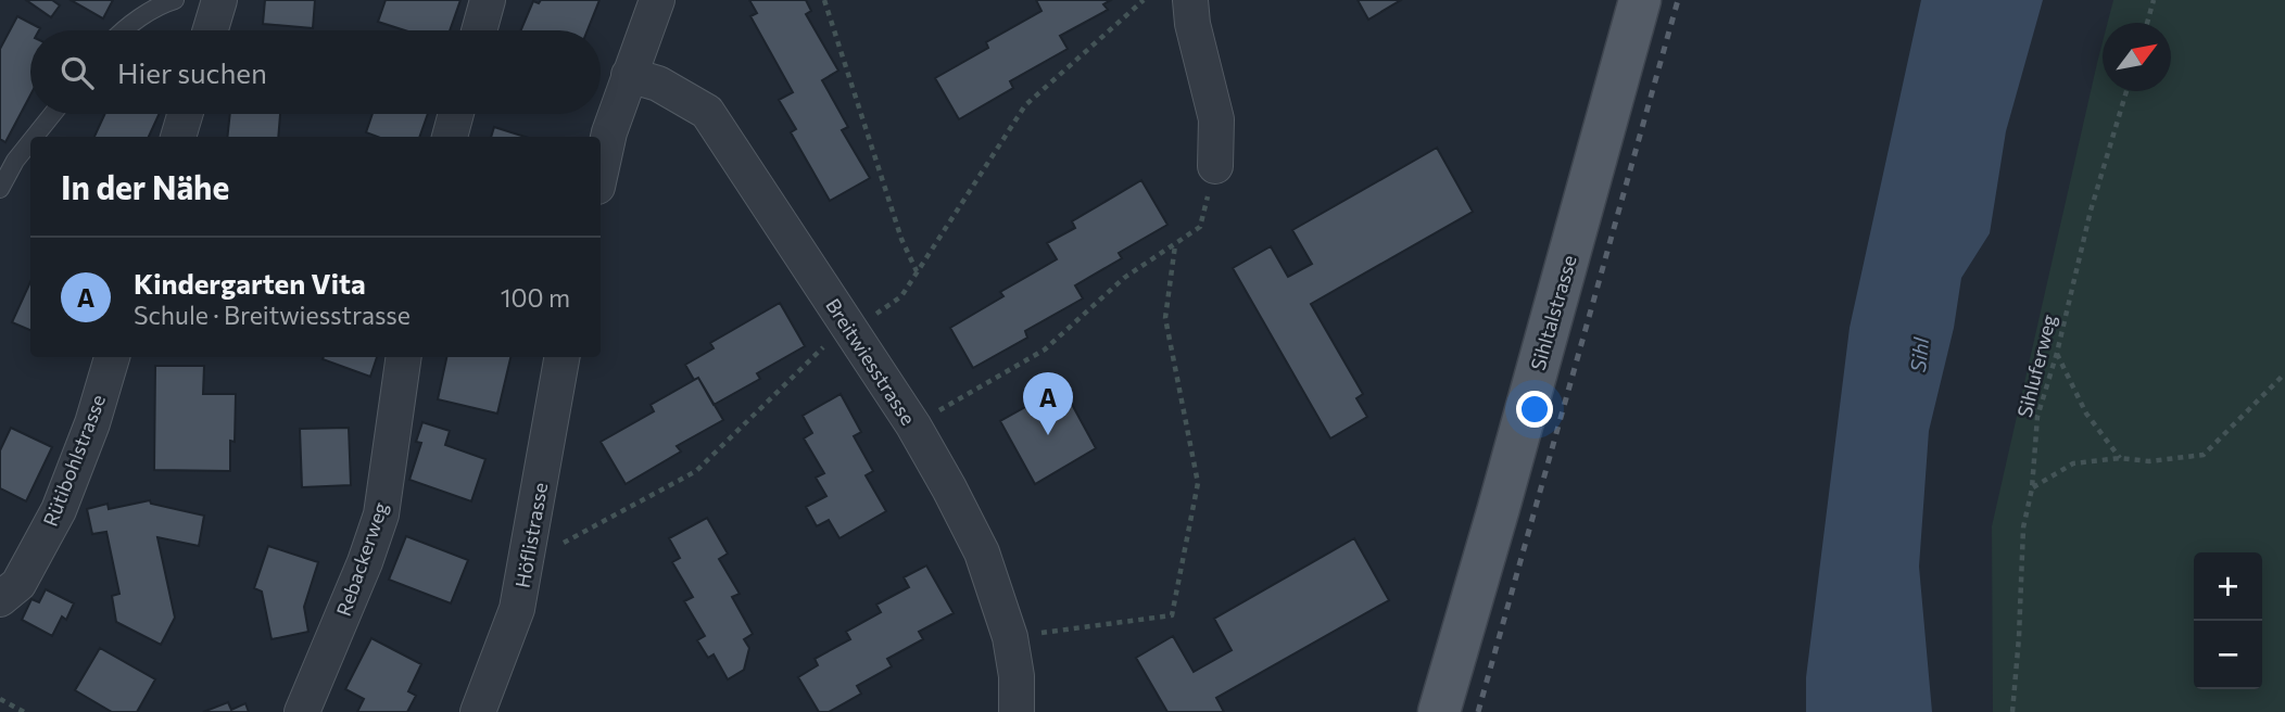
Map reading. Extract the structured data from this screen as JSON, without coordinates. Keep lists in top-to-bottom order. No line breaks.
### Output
{"streets":{"main road":["Sihltalstrasse"],"street":["Breitwiesstrasse","Rütibohlstrasse","Höflistrasse","Rebackerweg"],"path":["Sihluferweg"]},"water":["Sihl"],"north":"top right","page":{"search":"Hier suchen","heading":"In der Nähe","list":[{"mark":"A","name":"Kindergarten Vita","note":"Schule · Breitwiesstrasse","value":"100 m"}],"pins":"A","map_buttons":["+","−"]}}
